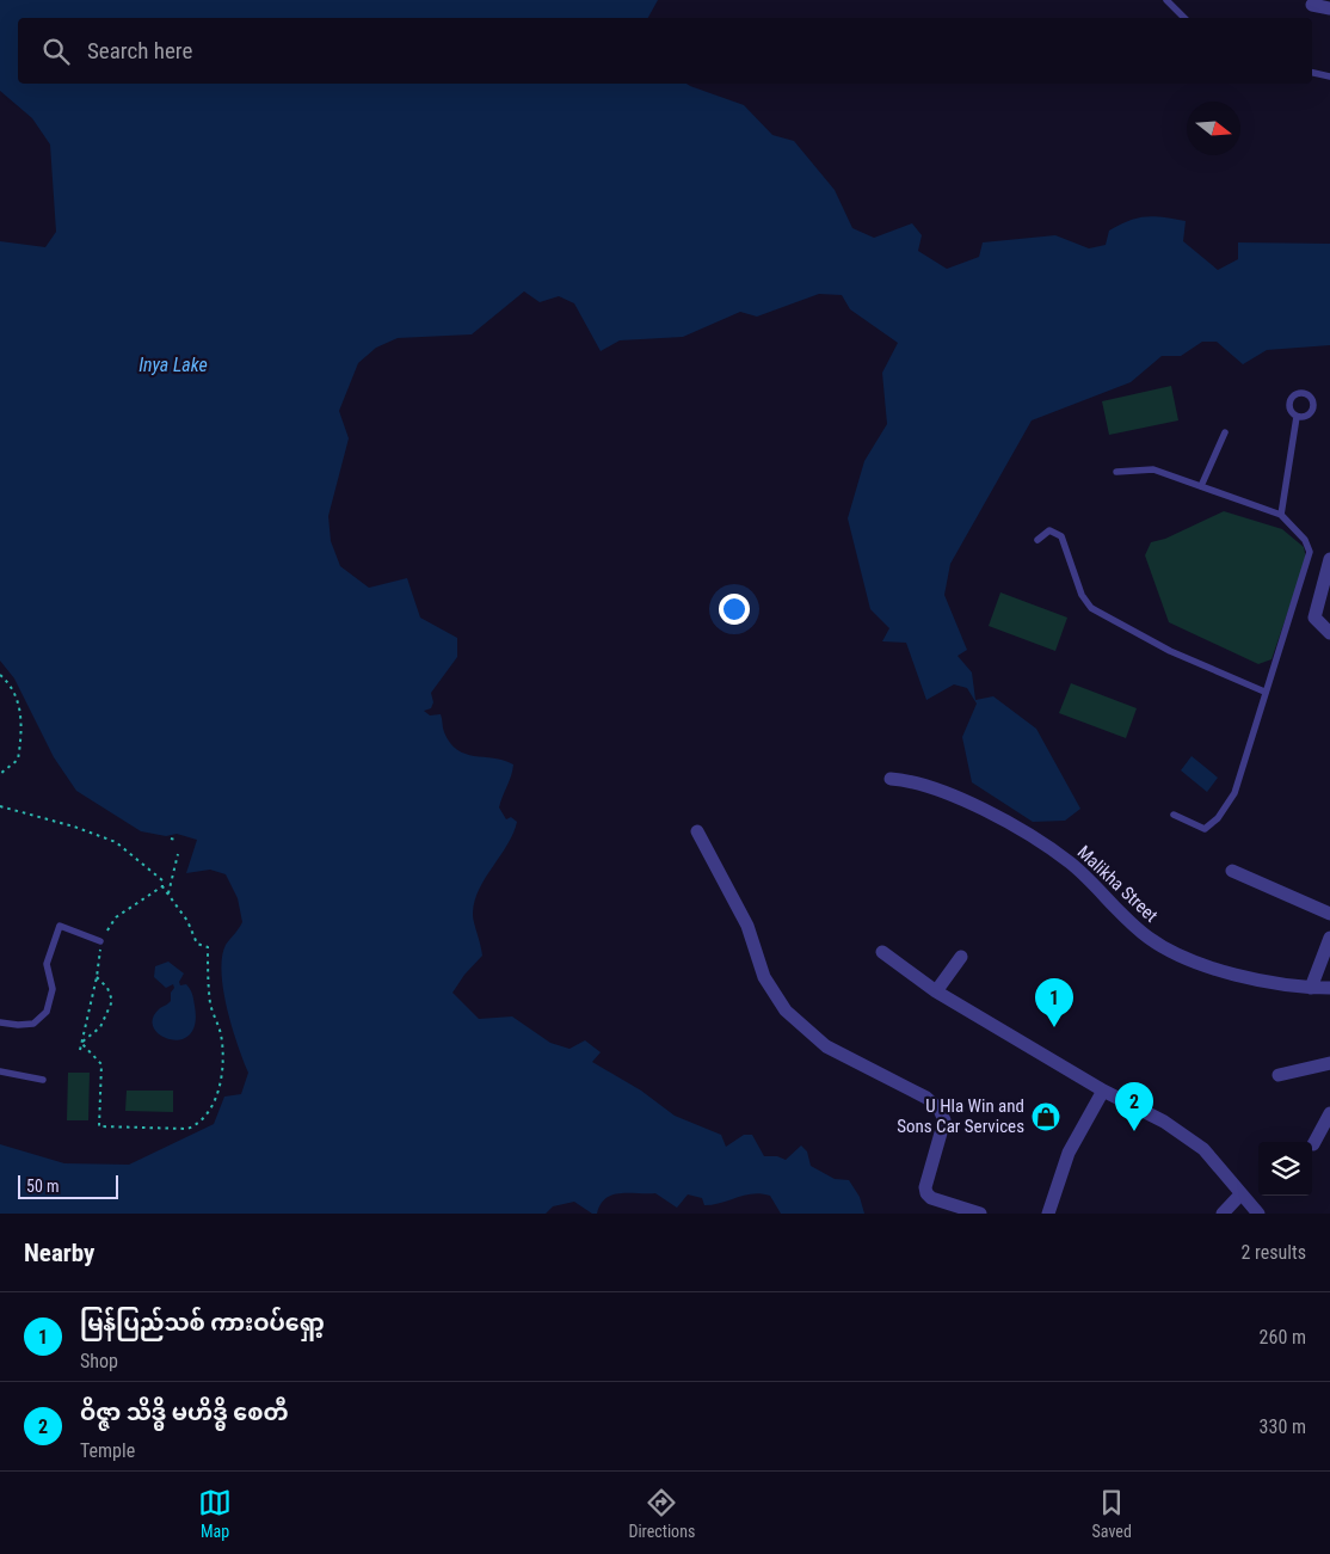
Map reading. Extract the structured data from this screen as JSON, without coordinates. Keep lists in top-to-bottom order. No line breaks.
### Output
{"streets":{"street":["Malikha Street"]},"water":["Inya Lake"],"places":{"shop":["U Hla Win and Sons Car Services"]},"scale_bar":"50 m","north":"right","page":{"search":"Search here","pins":["1","2"],"scale":"50 m","heading":["Nearby","2 results"],"list":[{"mark":"1","name":"မြန်ပြည်သစ် ကားဝပ်ရှော့","note":"Shop","value":"260 m"},{"mark":"2","name":"ဝိဇ္ဇာ သိဒ္ဓိ မဟိဒ္ဓိ စေတီ","note":"Temple","value":"330 m"}],"nav":["Map","Directions","Saved"]}}
